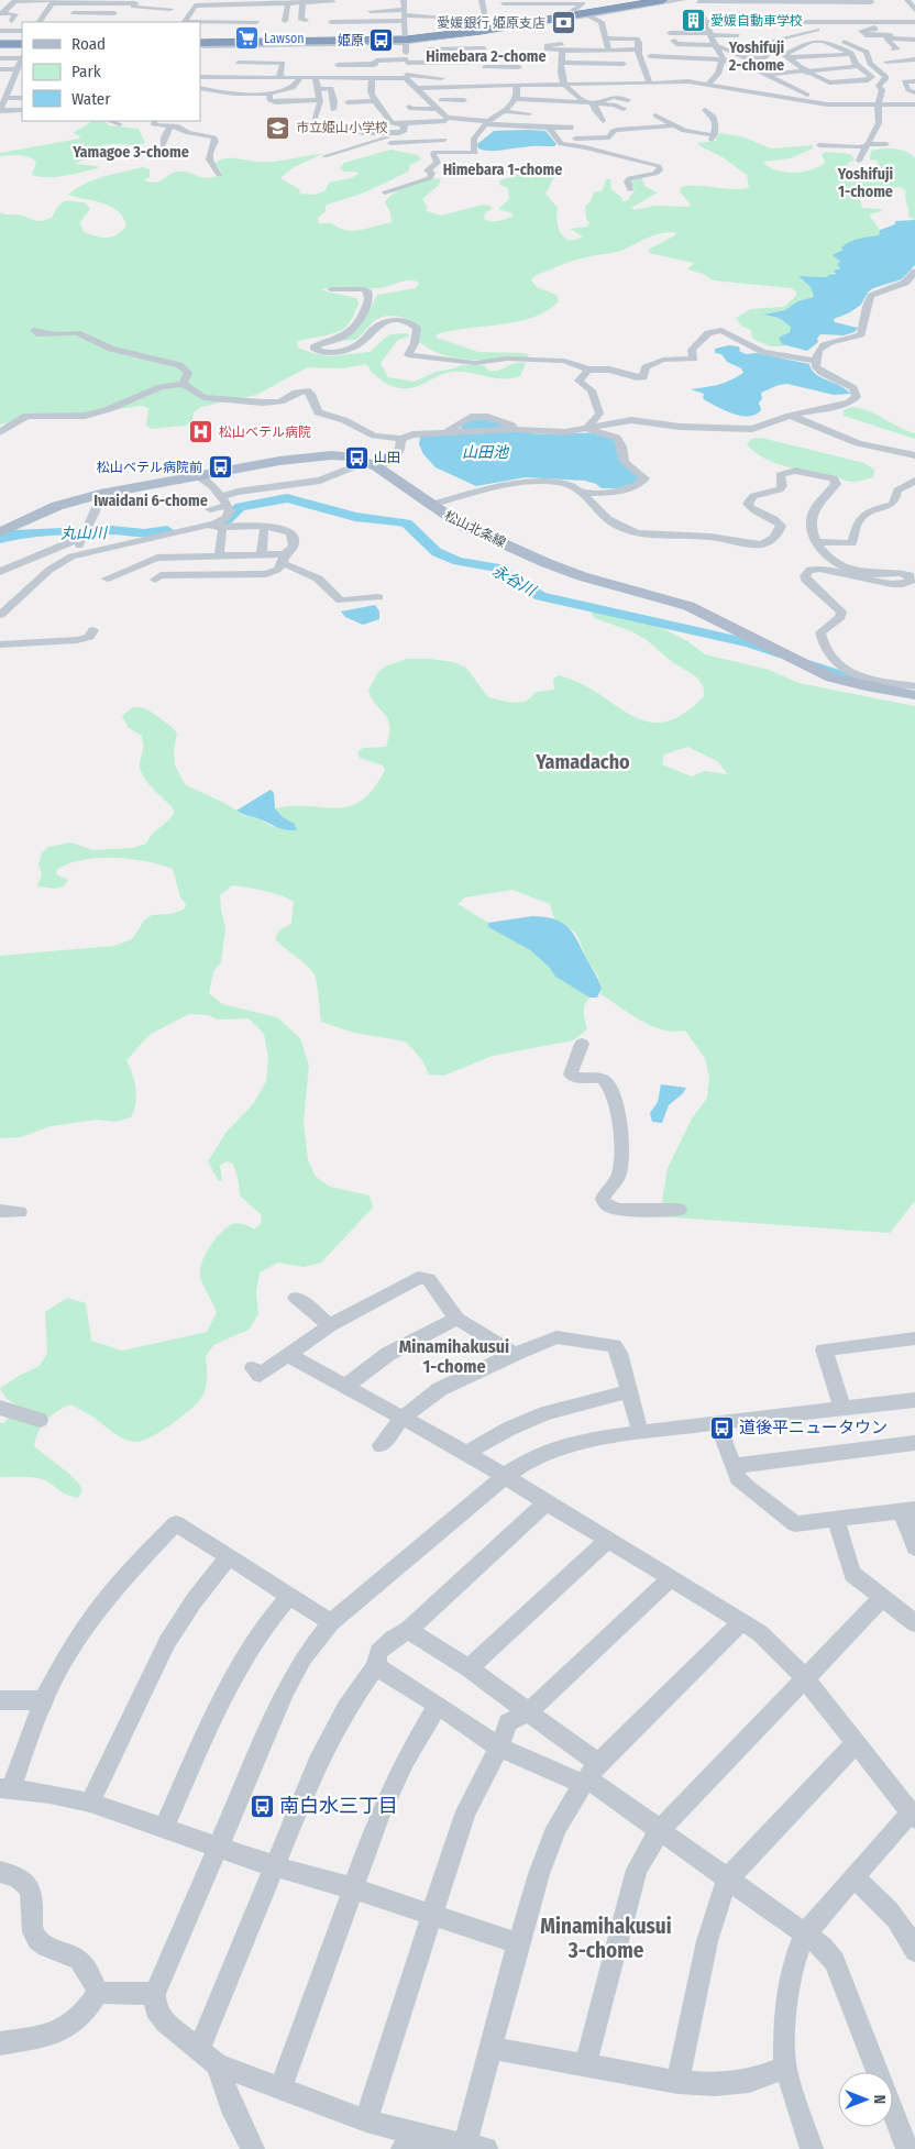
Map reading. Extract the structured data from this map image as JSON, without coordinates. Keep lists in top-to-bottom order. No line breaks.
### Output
{"streets":{"main road":["松山北条線"]},"districts":["Yoshifuji 2-chome","Himebara 2-chome","Yamagoe 3-chome","Himebara 1-chome","Yoshifuji 1-chome","Iwaidani 6-chome","Yamadacho","Minamihakusui 1-chome","Minamihakusui 3-chome"],"water":["山田池","丸山川","永谷川"],"places":{"building":["愛媛自動車学校"],"bank":["愛媛銀行 姫原支店"],"supermarket":["Lawson"],"bus stop":["姫原","山田","松山ベテル病院前","道後平ニュータウン","南白水三丁目"],"school or university":["市立姫山小学校"],"hospital":["松山ベテル病院"]},"legend":["Road","Park","Water"],"north":"right"}
